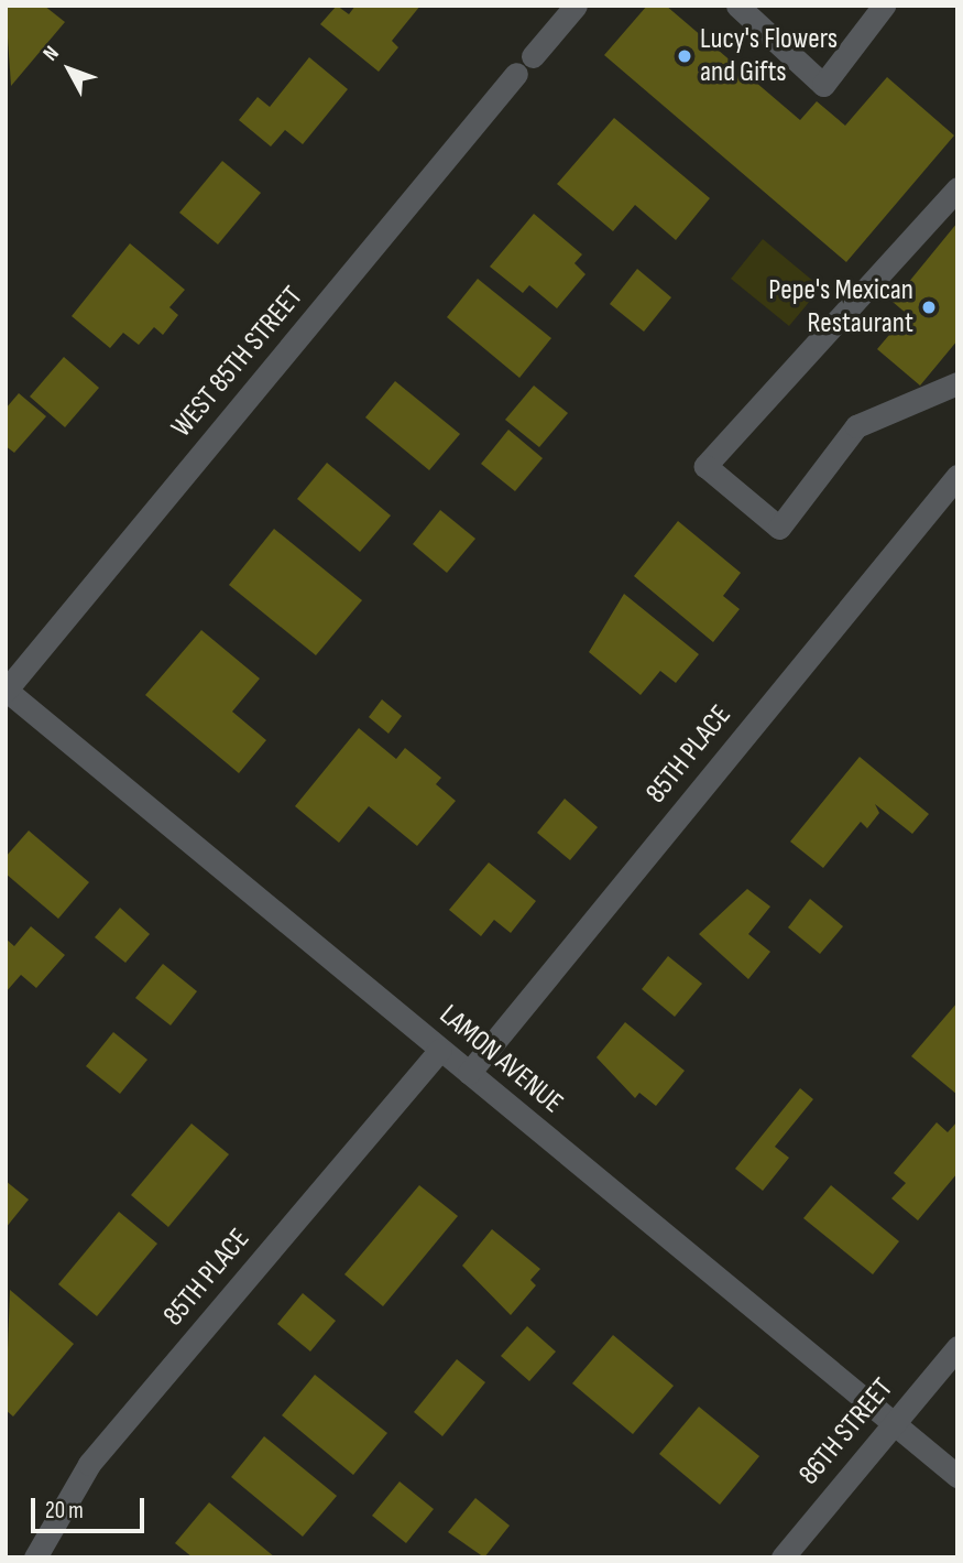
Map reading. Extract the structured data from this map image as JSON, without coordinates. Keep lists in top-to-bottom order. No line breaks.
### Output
{"streets":{"street":["WEST 85TH STREET","85TH PLACE","LAMON AVENUE","86TH STREET"]},"crossings":[["WEST 85TH STREET","LAMON AVENUE"],["85TH PLACE","LAMON AVENUE"],["LAMON AVENUE","86TH STREET"]],"places":["Lucy's Flowers and Gifts","Pepe's Mexican Restaurant"],"scale_bar":"20 m","north":"top left"}
